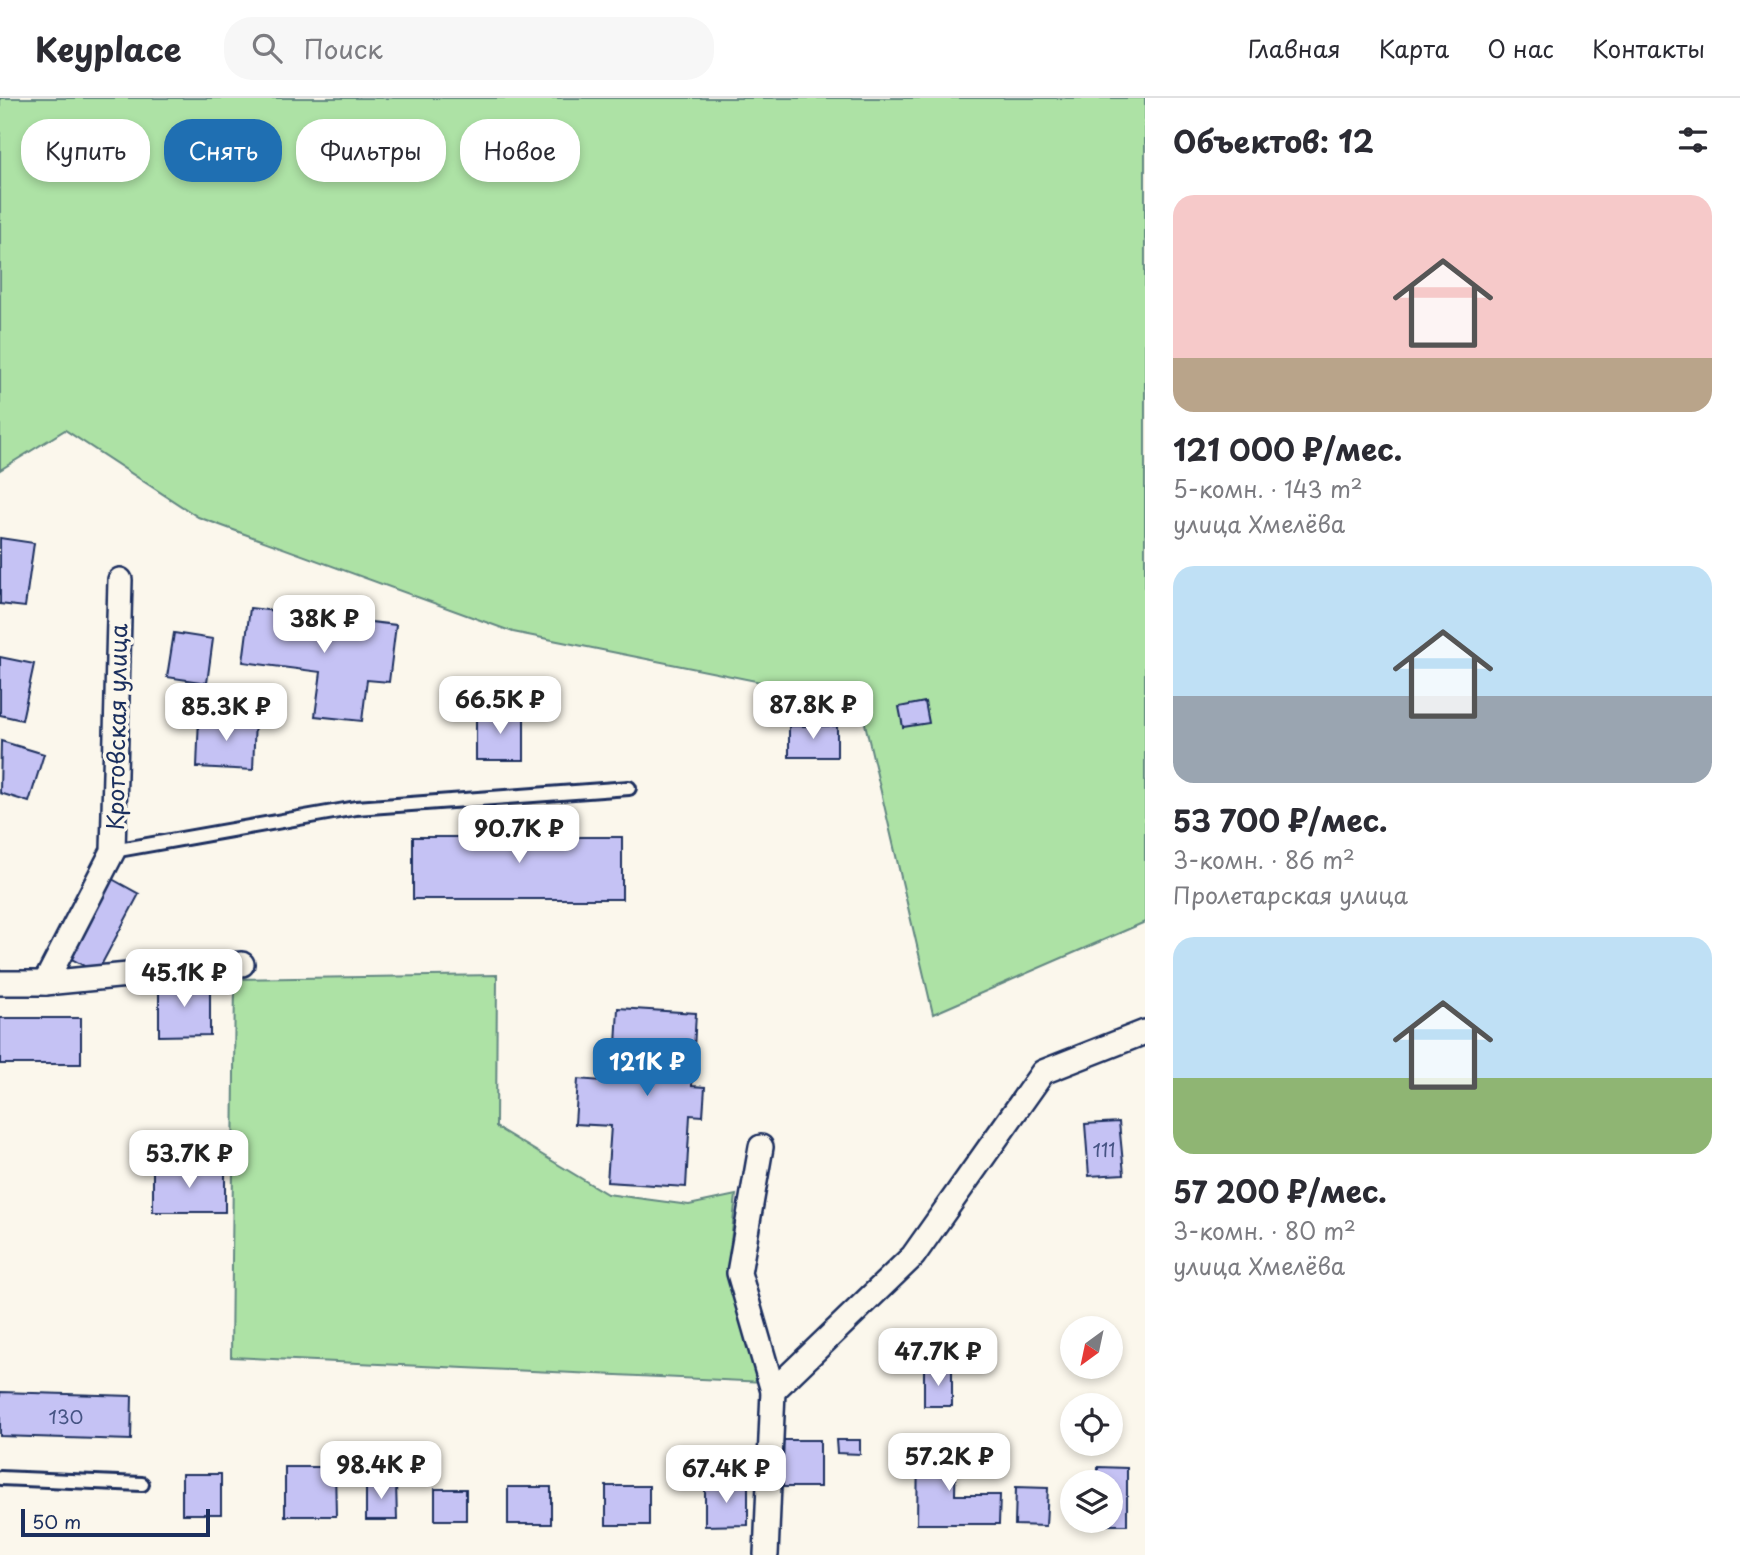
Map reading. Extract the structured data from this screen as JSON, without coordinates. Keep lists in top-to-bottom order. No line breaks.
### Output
{"streets":{"street":["Кротовская улица"]},"house_numbers":["111","130"],"scale_bar":"50 m","north":"bottom left","page":{"header":"Keyplace","search":"Поиск","nav":["Главная","Карта","О нас","Контакты"],"heading":"Объектов: 12","chip":["Купить","Снять","Фильтры","Новое"],"list":[{"name":"121 000 ₽/мес.","note":"5-комн. · 143 m² · улица Хмелёва"},{"name":"53 700 ₽/мес.","note":"3-комн. · 86 m² · Пролетарская улица"},{"name":"57 200 ₽/мес.","note":"3-комн. · 80 m² · улица Хмелёва"}],"price":["38K ₽","66.5K ₽","87.8K ₽","85.3K ₽","90.7K ₽","45.1K ₽","121K ₽","53.7K ₽","47.7K ₽","57.2K ₽","98.4K ₽","67.4K ₽"],"scale":"50 m"}}
